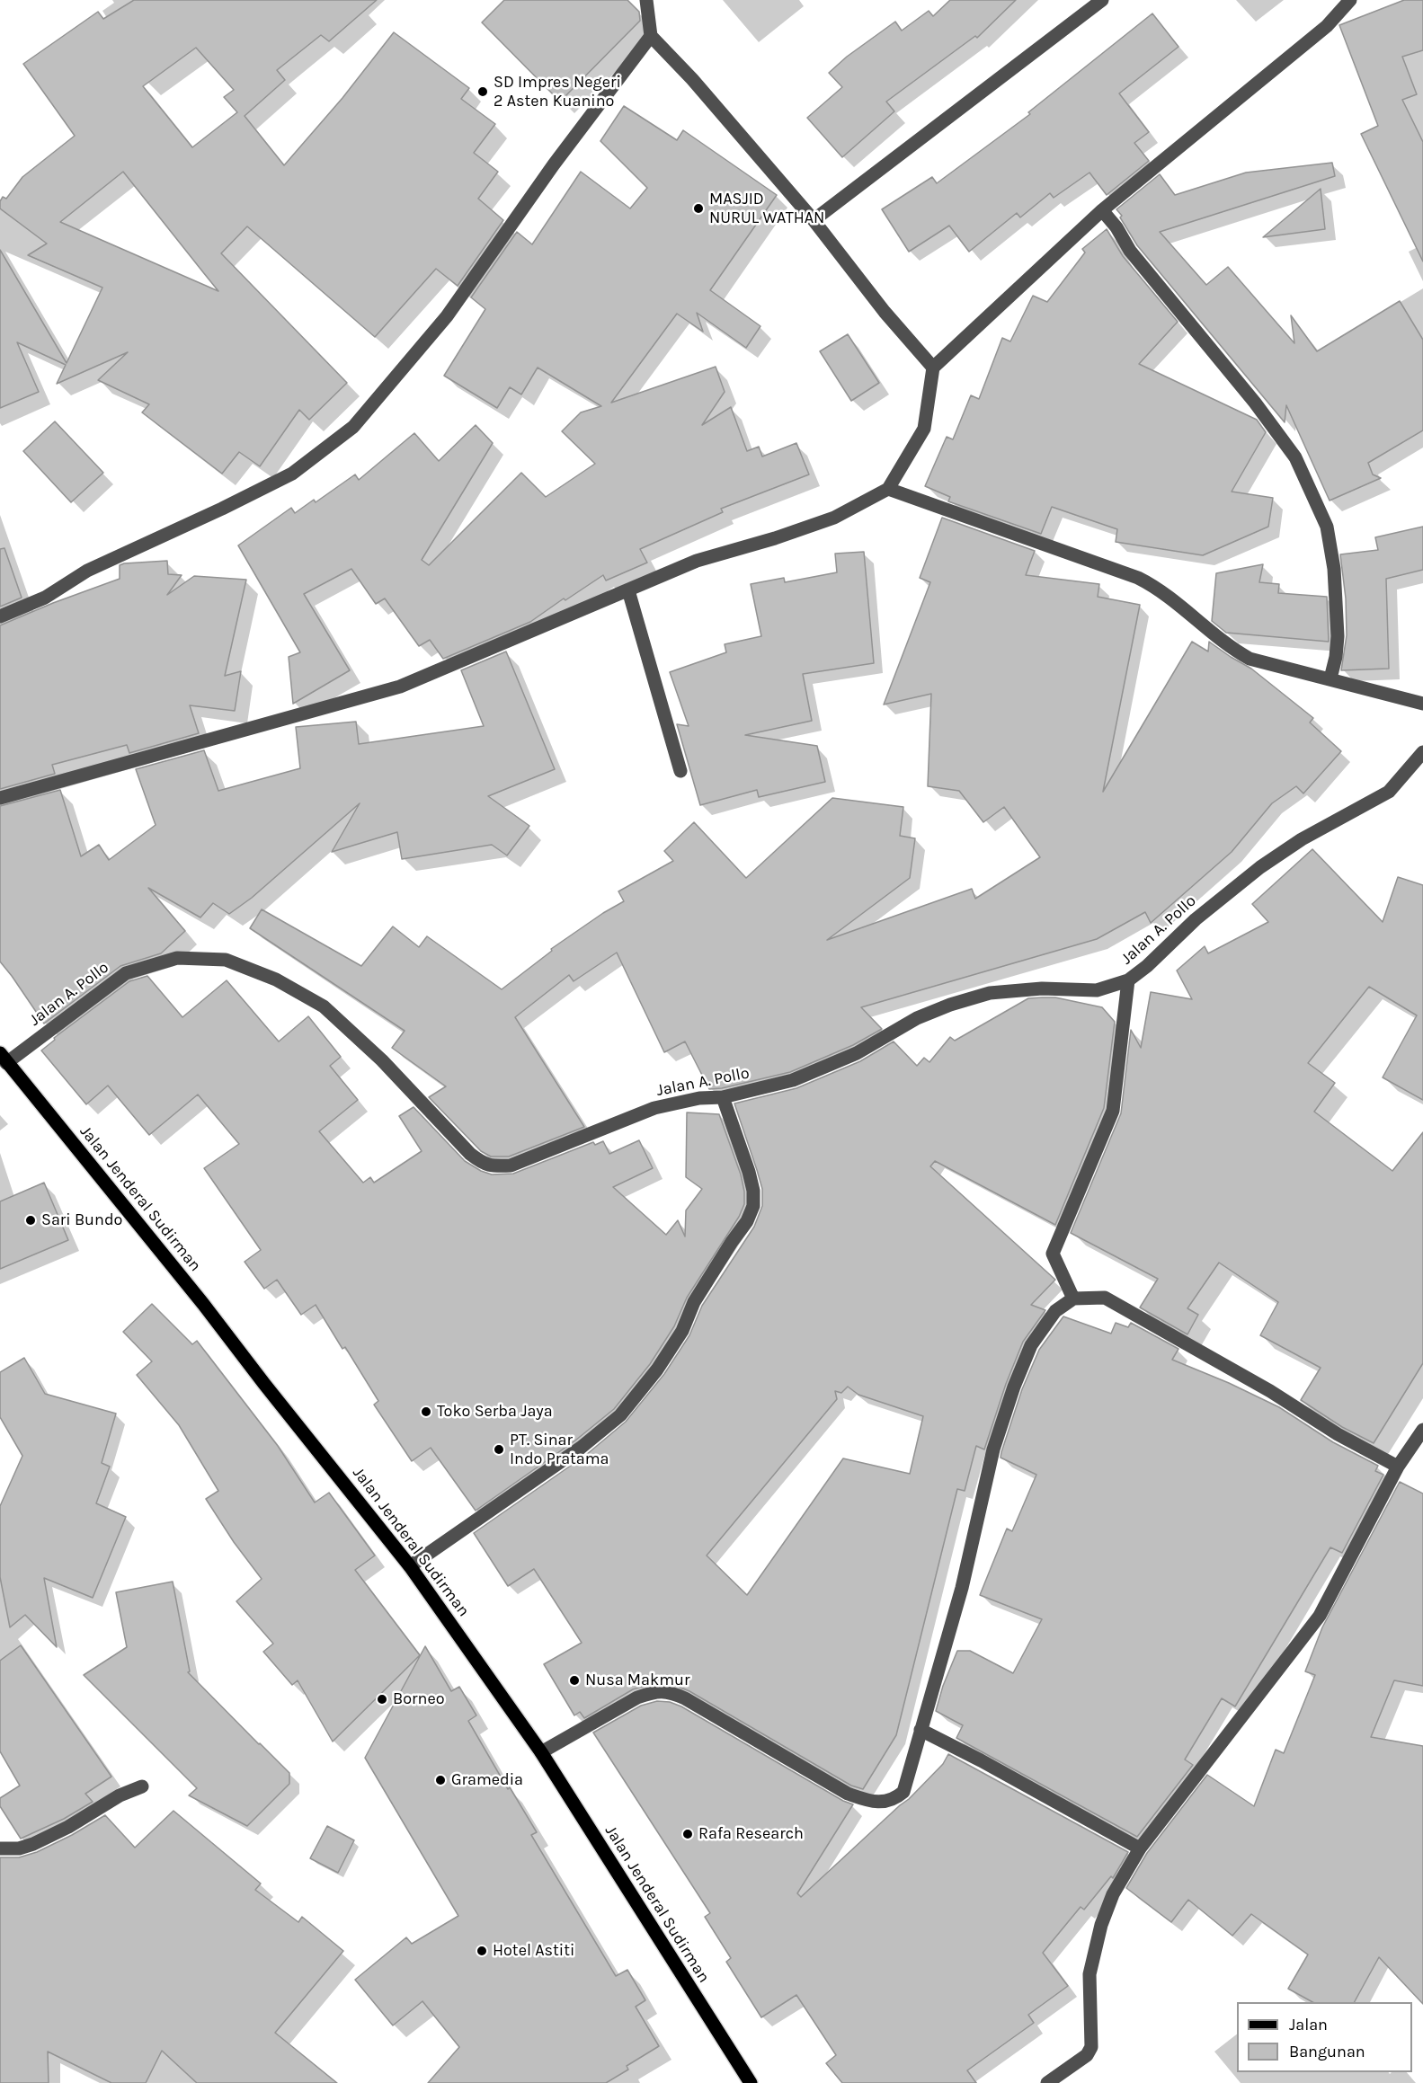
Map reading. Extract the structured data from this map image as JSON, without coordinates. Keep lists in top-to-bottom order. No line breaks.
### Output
{"streets":{"main road":["Jalan Jenderal Sudirman"],"street":["Jalan A. Pollo"]},"crossings":[["Jalan A. Pollo","Jalan Jenderal Sudirman"]],"places":["SD Impres Negeri 2 Asten Kuanino","MASJID NURUL WATHAN","Sari Bundo","Toko Serba Jaya","PT. Sinar Indo Pratama","Nusa Makmur","Borneo","Gramedia","Rafa Research","Hotel Astiti"],"legend":["Jalan","Bangunan"]}
